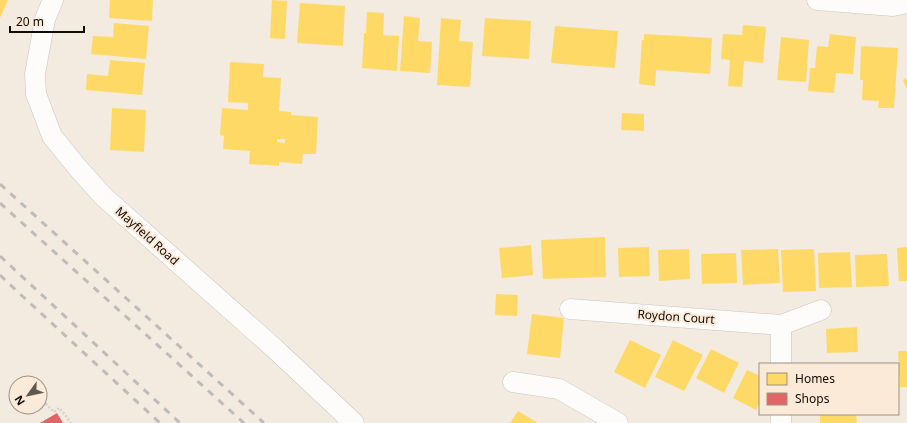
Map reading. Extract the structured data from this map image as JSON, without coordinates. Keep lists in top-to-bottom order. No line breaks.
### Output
{"streets":{"street":["Mayfield Road","Roydon Court"]},"legend":["Homes","Shops"],"scale_bar":"20 m","north":"bottom left"}
